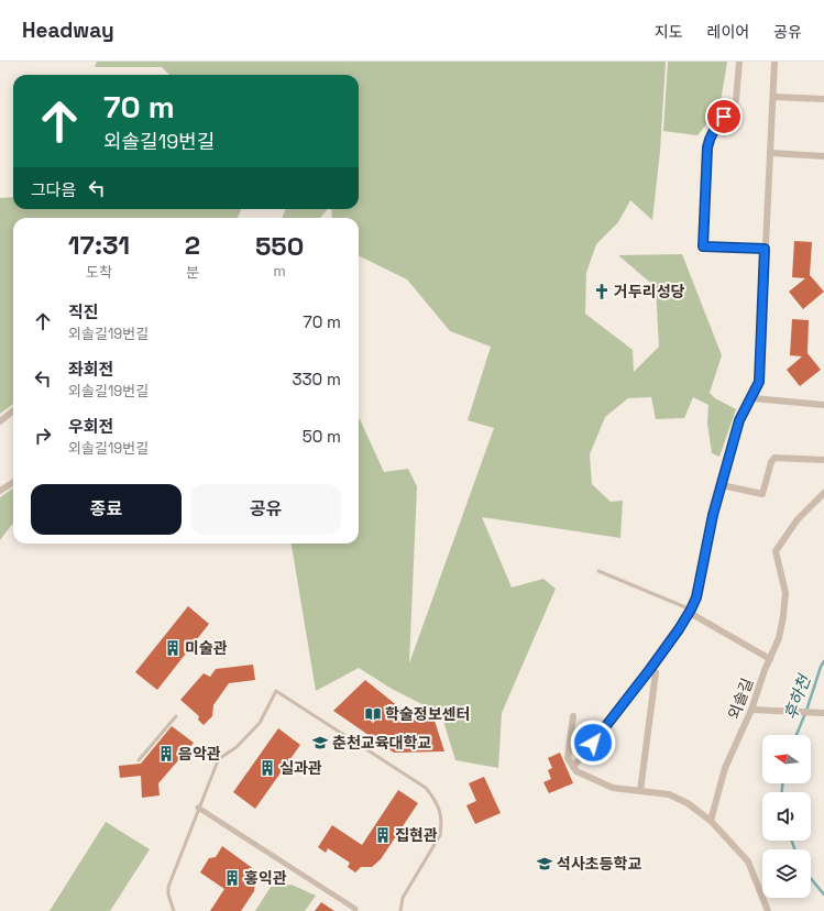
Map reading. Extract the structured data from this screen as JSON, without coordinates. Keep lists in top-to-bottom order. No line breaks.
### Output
{"streets":{"street":["외솔길"]},"water":["후하천"],"places":{"church":["거두리성당"],"building":["미술관","음악관","실과관","집현관","홍익관"],"library":["학술정보센터"],"school or university":["춘천교육대학교","석사초등학교"]},"north":"left","page":{"header":"Headway","nav":["지도","레이어","공유"],"turn":["70 m","외솔길19번길"],"then":"그다음","eta":["17:31","도착","2","분","550","m"],"list":[{"name":"직진","note":"외솔길19번길","value":"70 m"},{"name":"좌회전","note":"외솔길19번길","value":"330 m"},{"name":"우회전","note":"외솔길19번길","value":"50 m"}],"buttons":["종료","공유"]}}
